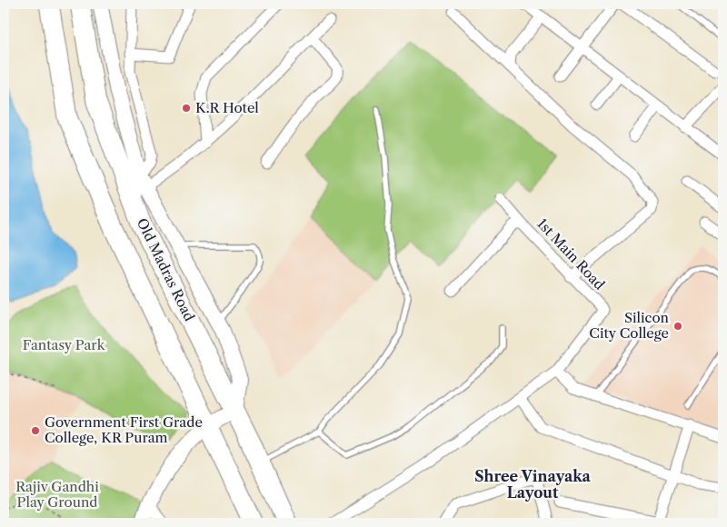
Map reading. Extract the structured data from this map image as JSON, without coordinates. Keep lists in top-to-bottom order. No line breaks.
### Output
{"streets":{"highway":["Old Madras Road"],"street":["1st Main Road"]},"districts":["Shree Vinayaka Layout"],"parks":["Fantasy Park","Rajiv Gandhi Play Ground"],"places":["K.R Hotel","Silicon City College","Government First Grade College, KR Puram"]}
